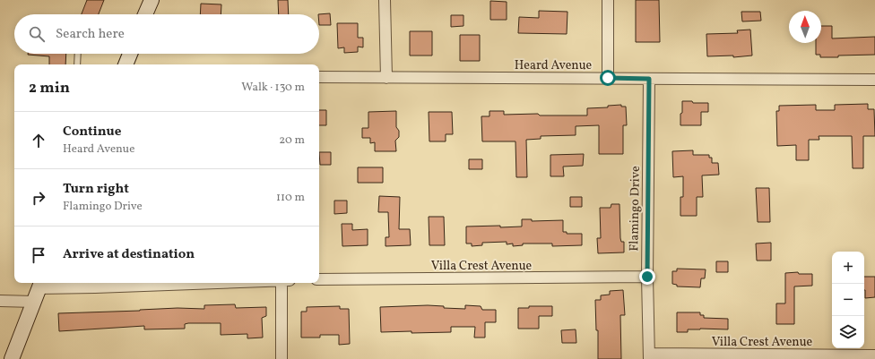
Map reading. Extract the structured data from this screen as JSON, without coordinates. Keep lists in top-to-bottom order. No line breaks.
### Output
{"streets":{"street":["Heard Avenue","Flamingo Drive","Villa Crest Avenue"]},"crossings":[["Heard Avenue","Flamingo Drive"],["Flamingo Drive","Villa Crest Avenue"]],"north":"top","page":{"search":"Search here","heading":["2 min","Walk · 130 m"],"list":[["Continue","Heard Avenue","20 m"],["Turn right","Flamingo Drive","110 m"],"Arrive at destination"],"map_buttons":["+","−"]}}
